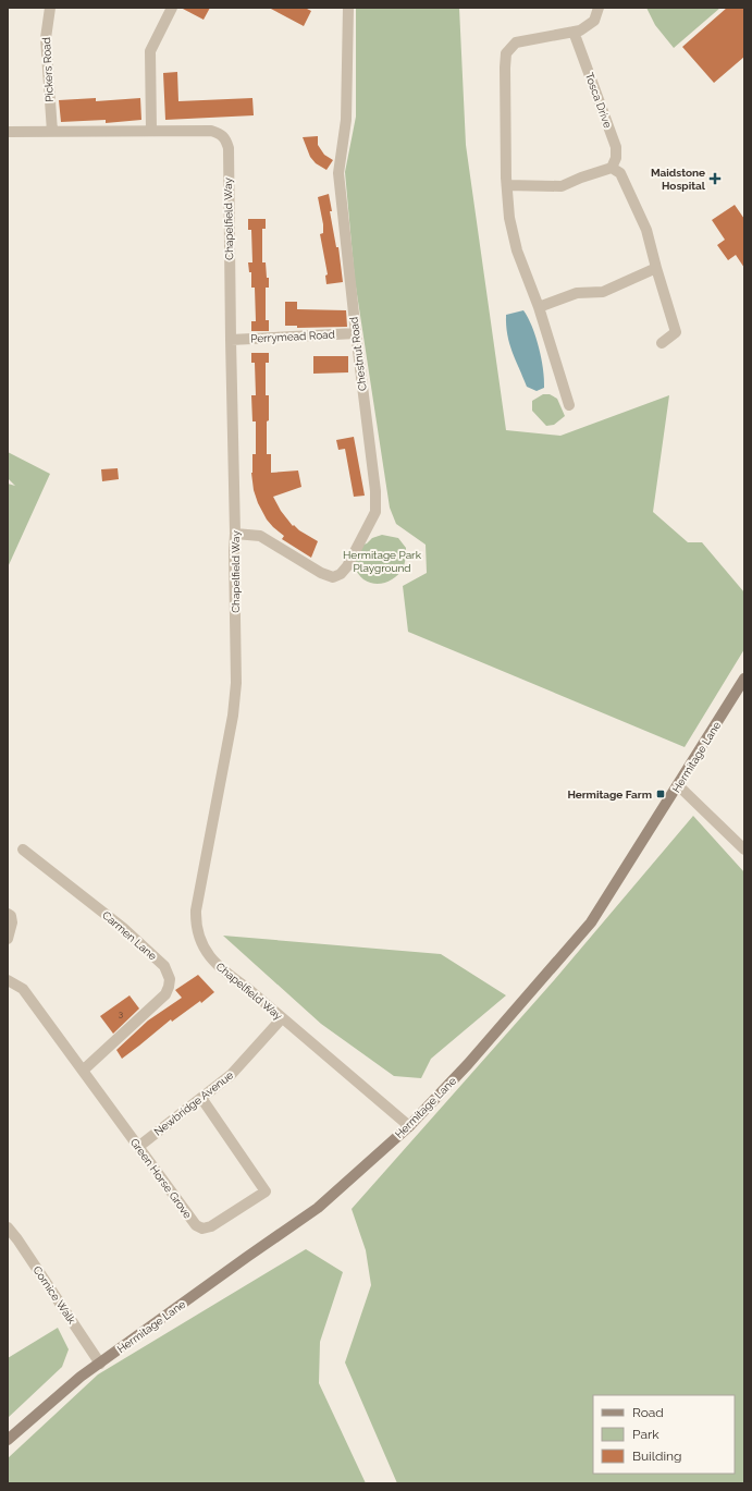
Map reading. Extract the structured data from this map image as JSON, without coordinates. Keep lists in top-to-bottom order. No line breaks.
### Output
{"streets":{"main road":["Hermitage Lane"],"street":["Pickers Road","Tosca Drive","Chapelfield Way","Perrymead Road","Chestnut Road","Carmen Lane","Newbridge Avenue","Green Horse Grove","Cornice Walk"]},"crossings":[["Pickers Road","Chapelfield Way"],["Chapelfield Way","Perrymead Road"],["Chapelfield Way","Chestnut Road"],["Chapelfield Way","Hermitage Lane"],["Chapelfield Way","Newbridge Avenue"],["Perrymead Road","Chestnut Road"],["Hermitage Lane","Cornice Walk"],["Carmen Lane","Green Horse Grove"],["Newbridge Avenue","Green Horse Grove"]],"parks":["Hermitage Park Playground"],"places":{"health":["Maidstone Hospital"],"transit":["Hermitage Farm"]},"house_numbers":["3"],"legend":["Road","Park","Building"]}
